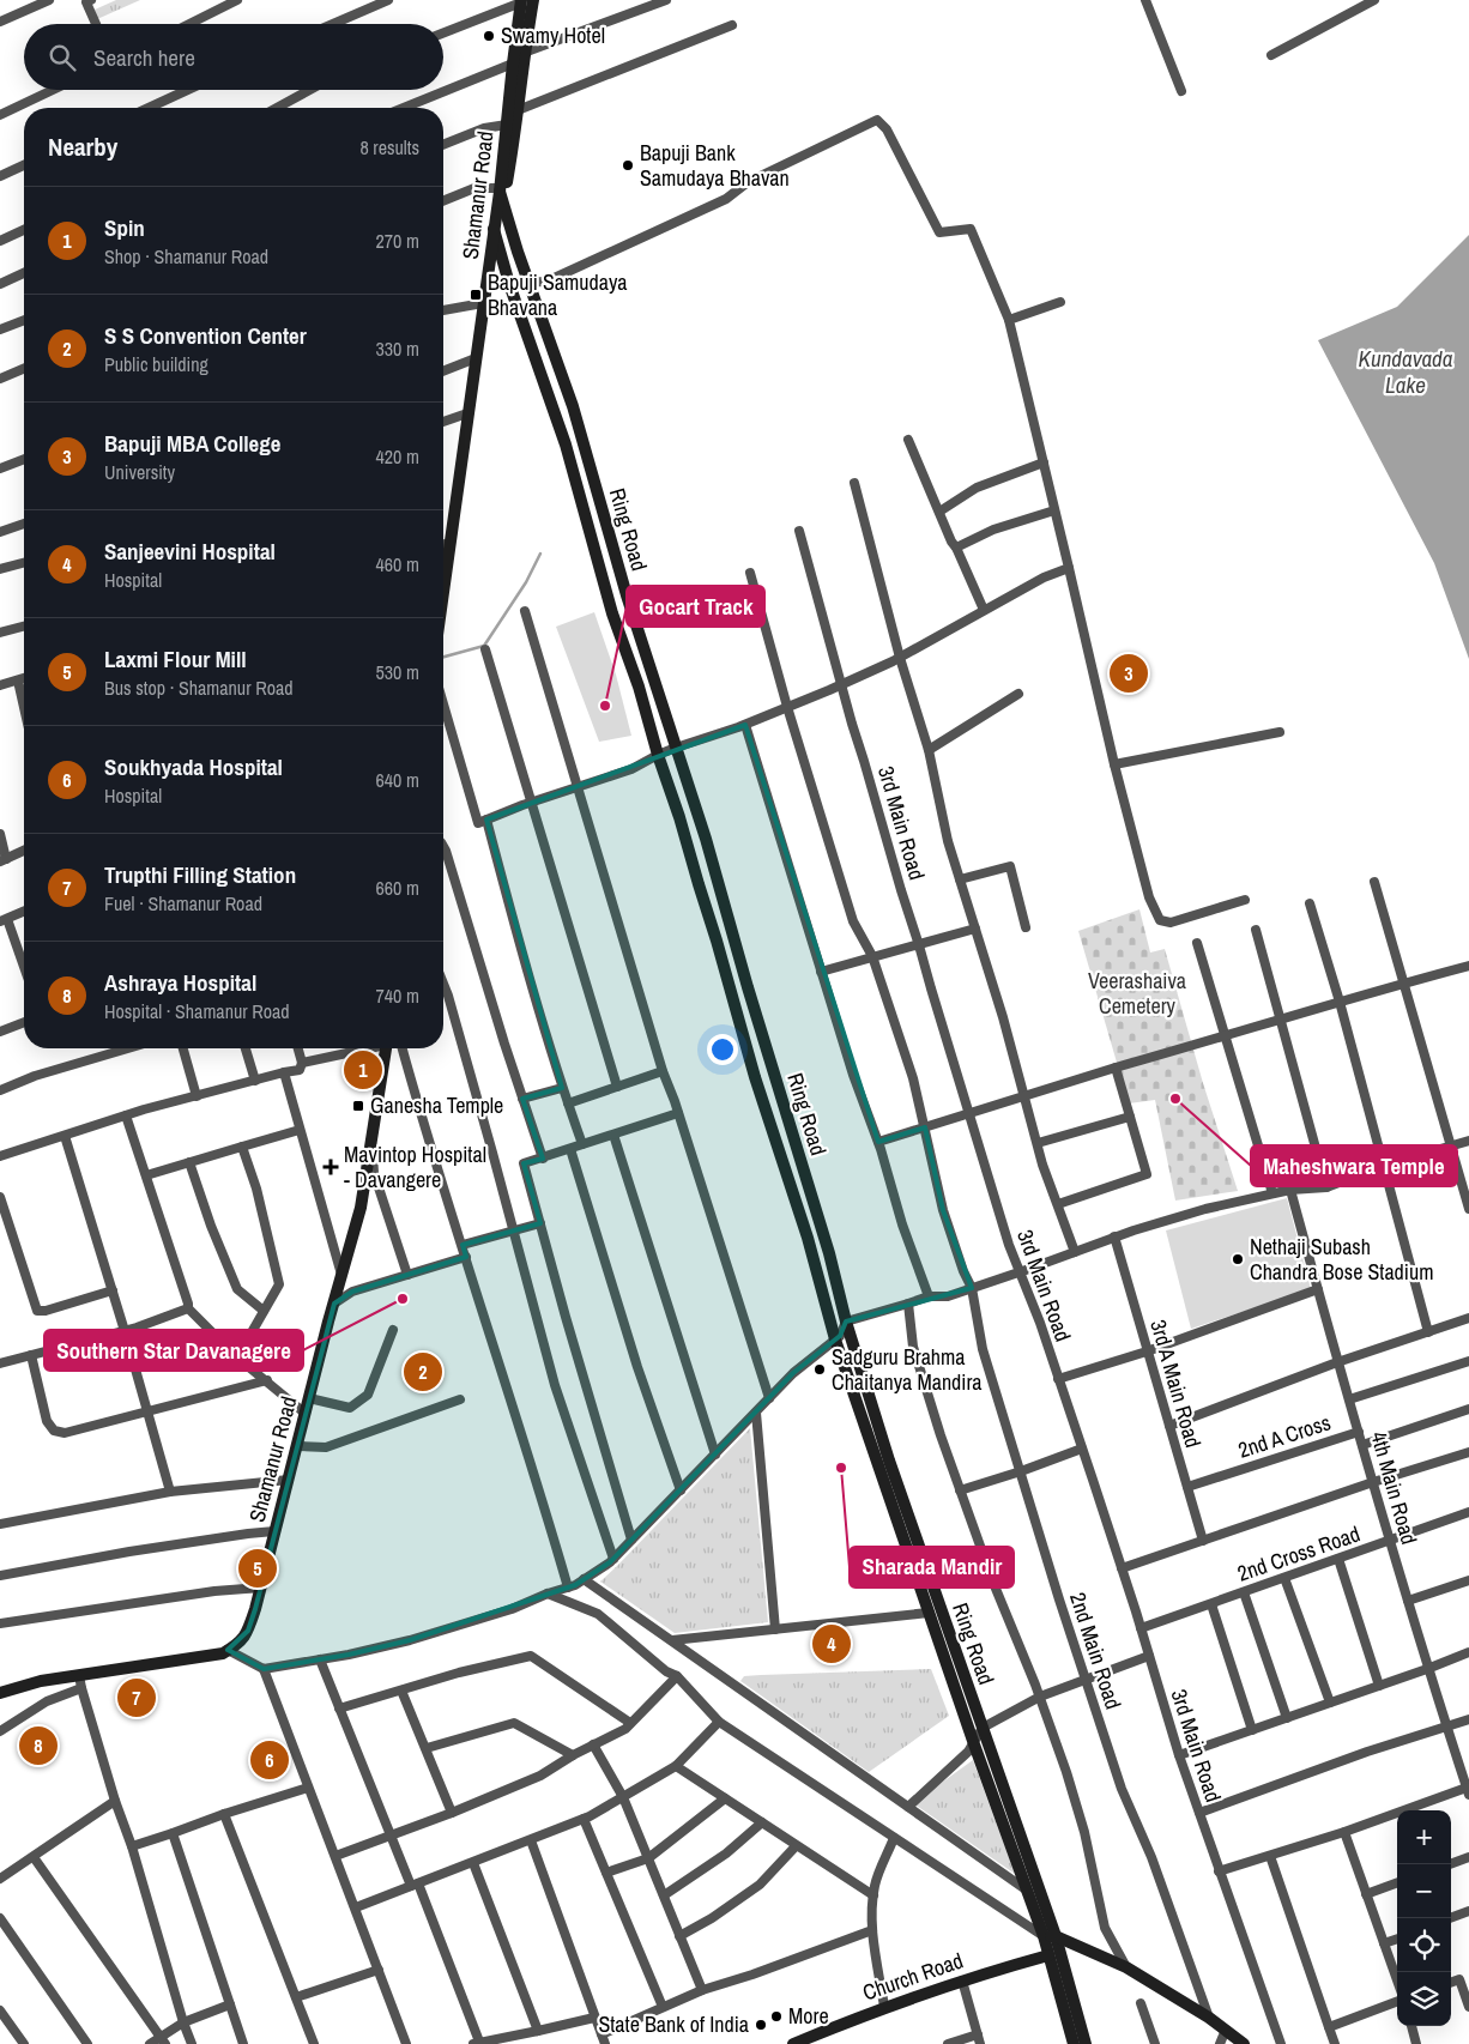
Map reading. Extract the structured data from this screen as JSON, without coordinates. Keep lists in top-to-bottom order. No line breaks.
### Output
{"streets":{"main road":["Shamanur Road","Ring Road","Church Road"],"street":["3rd Main Road","3rd A Main Road","2nd A Cross","4th Main Road","2nd Cross Road","2nd Main Road"]},"crossings":[["Shamanur Road","Ring Road"],["Ring Road","Church Road"],["3rd Main Road","2nd Cross Road"],["3rd A Main Road","2nd A Cross"],["2nd A Cross","4th Main Road"],["4th Main Road","2nd Cross Road"]],"water":["Kundavada Lake"],"parks":["Veerashaiva Cemetery"],"places":{"other":["Swamy Hotel","Bapuji Bank Samudaya Bhavan","Gocart Track","Maheshwara Temple","Nethaji Subash Chandra Bose Stadium","Southern Star Davanagere","Sadguru Brahma Chaitanya Mandira","Sharada Mandir","More","State Bank of India"],"transit":["Bapuji Samudaya Bhavana","Ganesha Temple"],"health":["Mavintop Hospital - Davangere"]},"page":{"search":"Search here","heading":["Nearby","8 results"],"list":[{"mark":"1","name":"Spin","note":"Shop · Shamanur Road","value":"270 m"},{"mark":"2","name":"S S Convention Center","note":"Public building","value":"330 m"},{"mark":"3","name":"Bapuji MBA College","note":"University","value":"420 m"},{"mark":"4","name":"Sanjeevini Hospital","note":"Hospital","value":"460 m"},{"mark":"5","name":"Laxmi Flour Mill","note":"Bus stop · Shamanur Road","value":"530 m"},{"mark":"6","name":"Soukhyada Hospital","note":"Hospital","value":"640 m"},{"mark":"7","name":"Trupthi Filling Station","note":"Fuel · Shamanur Road","value":"660 m"},{"mark":"8","name":"Ashraya Hospital","note":"Hospital · Shamanur Road","value":"740 m"}],"pins":["3","1","2","5","4","7","8","6"],"map_buttons":["+","−"]}}
